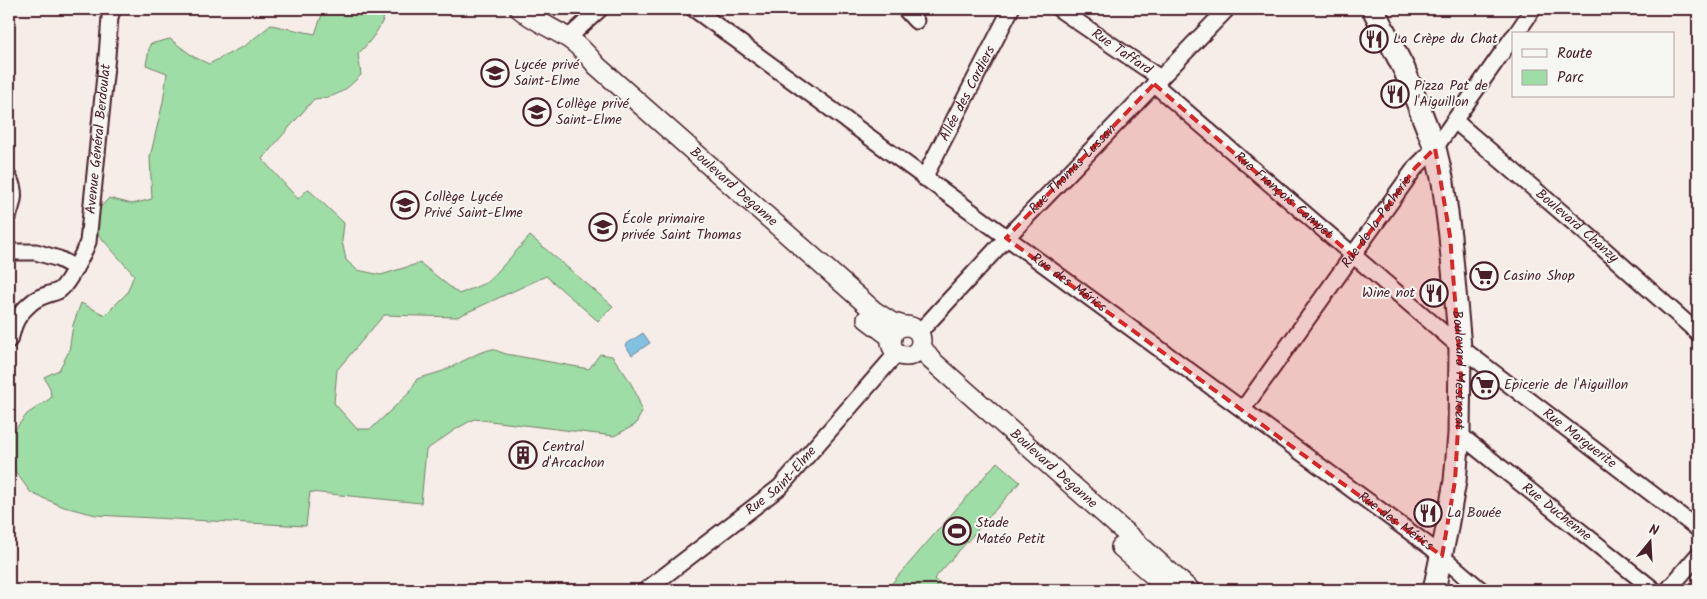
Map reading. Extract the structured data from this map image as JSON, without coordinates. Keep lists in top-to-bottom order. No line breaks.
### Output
{"streets":{"main road":["Boulevard Mestrezat"],"street":["Rue Taffard","Allée des Cordiers","Avenue Général Berdoulat","Rue Thomas Lussan","Boulevard Deganne","Rue François Campet","Rue de la Pécherie","Boulevard Chanzy","Rue des Mérics","Rue Marguerite","Rue Saint-Elme","Rue Duchenne"]},"crossings":[["Rue Taffard","Rue Thomas Lussan"],["Rue Taffard","Rue François Campet"],["Allée des Cordiers","Rue des Mérics"],["Rue Thomas Lussan","Boulevard Deganne"],["Rue Thomas Lussan","Rue François Campet"],["Rue Thomas Lussan","Rue des Mérics"],["Rue Thomas Lussan","Rue Saint-Elme"],["Boulevard Deganne","Rue Saint-Elme"],["Rue François Campet","Rue de la Pécherie"],["Rue François Campet","Boulevard Mestrezat"],["Rue François Campet","Rue Marguerite"],["Rue de la Pécherie","Boulevard Chanzy"],["Rue de la Pécherie","Rue des Mérics"],["Rue de la Pécherie","Boulevard Mestrezat"],["Rue des Mérics","Boulevard Mestrezat"],["Boulevard Mestrezat","Rue Marguerite"],["Boulevard Mestrezat","Rue Duchenne"]],"places":{"restaurant":["La Crèpe du Chat","Pizza Pat de l'Aiguillon","Wine not","La Bouée"],"school or university":["Lycée privé Saint-Elme","Collège privé Saint-Elme","Collège Lycée Privé Saint-Elme","École primaire privée Saint Thomas"],"supermarket":["Casino Shop","Epicerie de l'Aiguillon"],"building":["Central d'Arcachon"],"sports":["Stade Matéo Petit"]},"legend":["Route","Parc"],"north":"top"}
